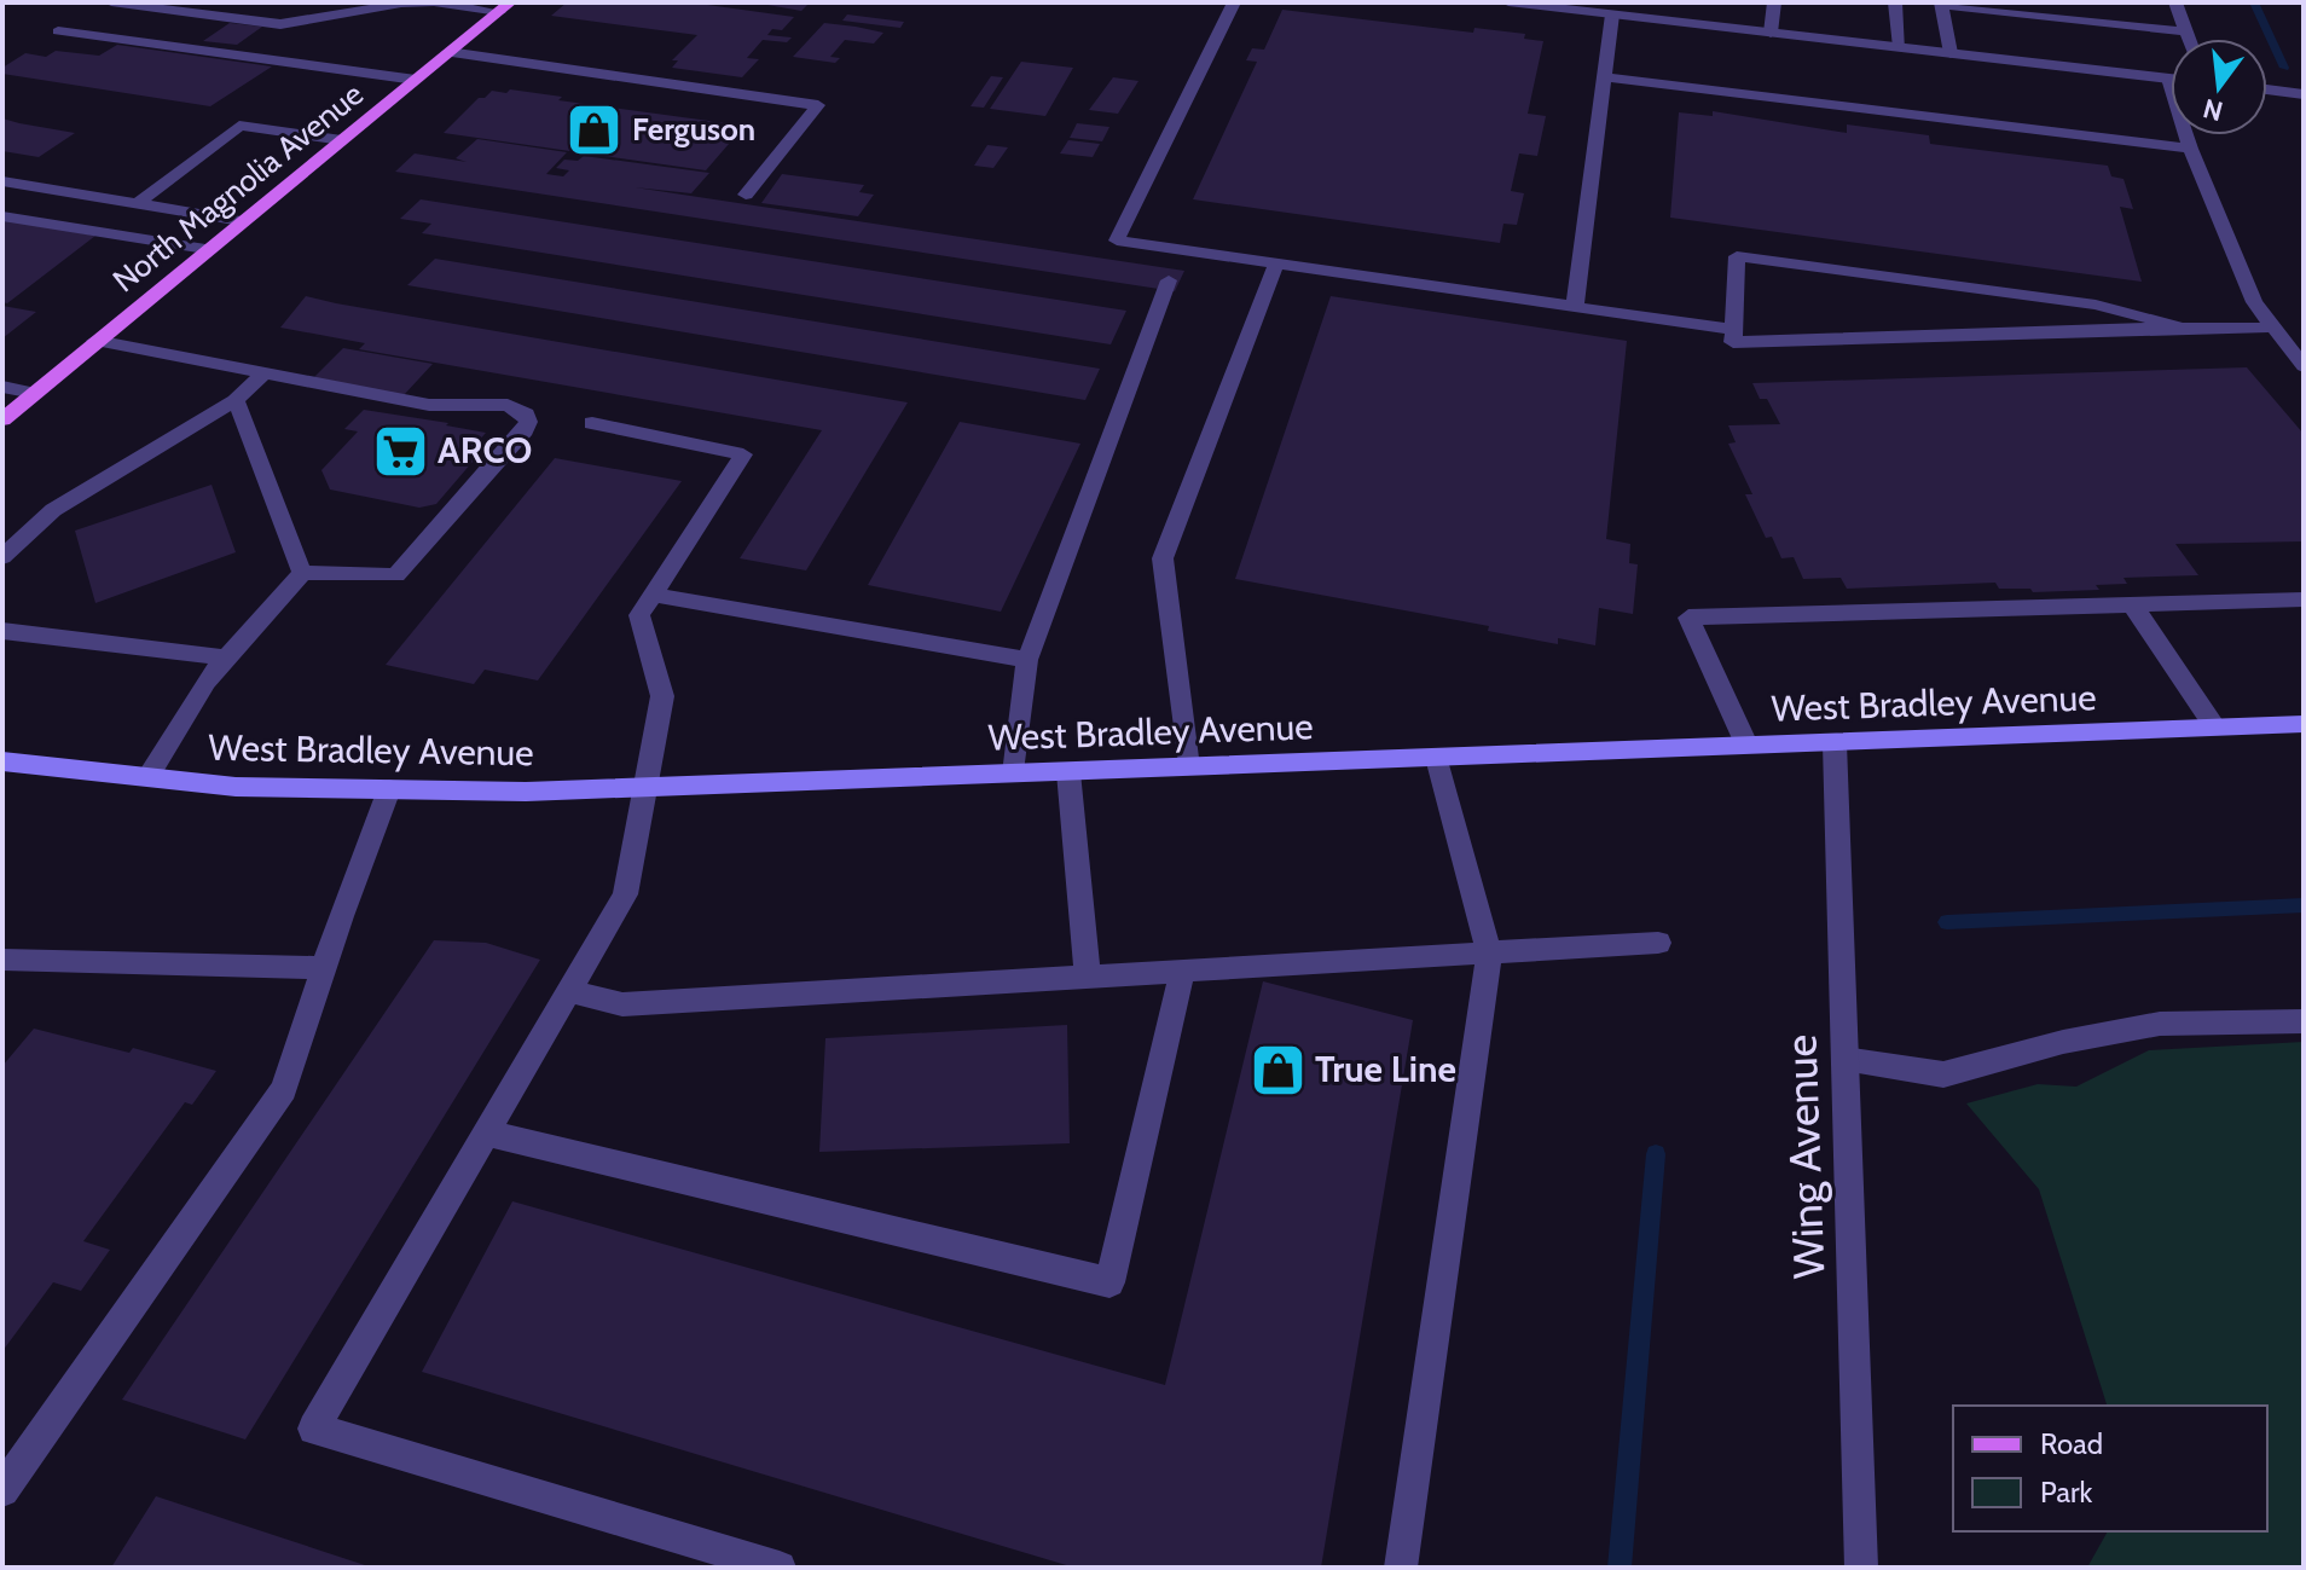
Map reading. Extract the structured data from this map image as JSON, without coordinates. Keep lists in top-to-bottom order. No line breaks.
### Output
{"streets":{"main road":["North Magnolia Avenue","West Bradley Avenue"],"street":["Wing Avenue"]},"crossings":[["West Bradley Avenue","Wing Avenue"]],"places":{"shop":["Ferguson","True Line"],"supermarket":["ARCO"]},"legend":["Road","Park"],"north":"bottom"}
